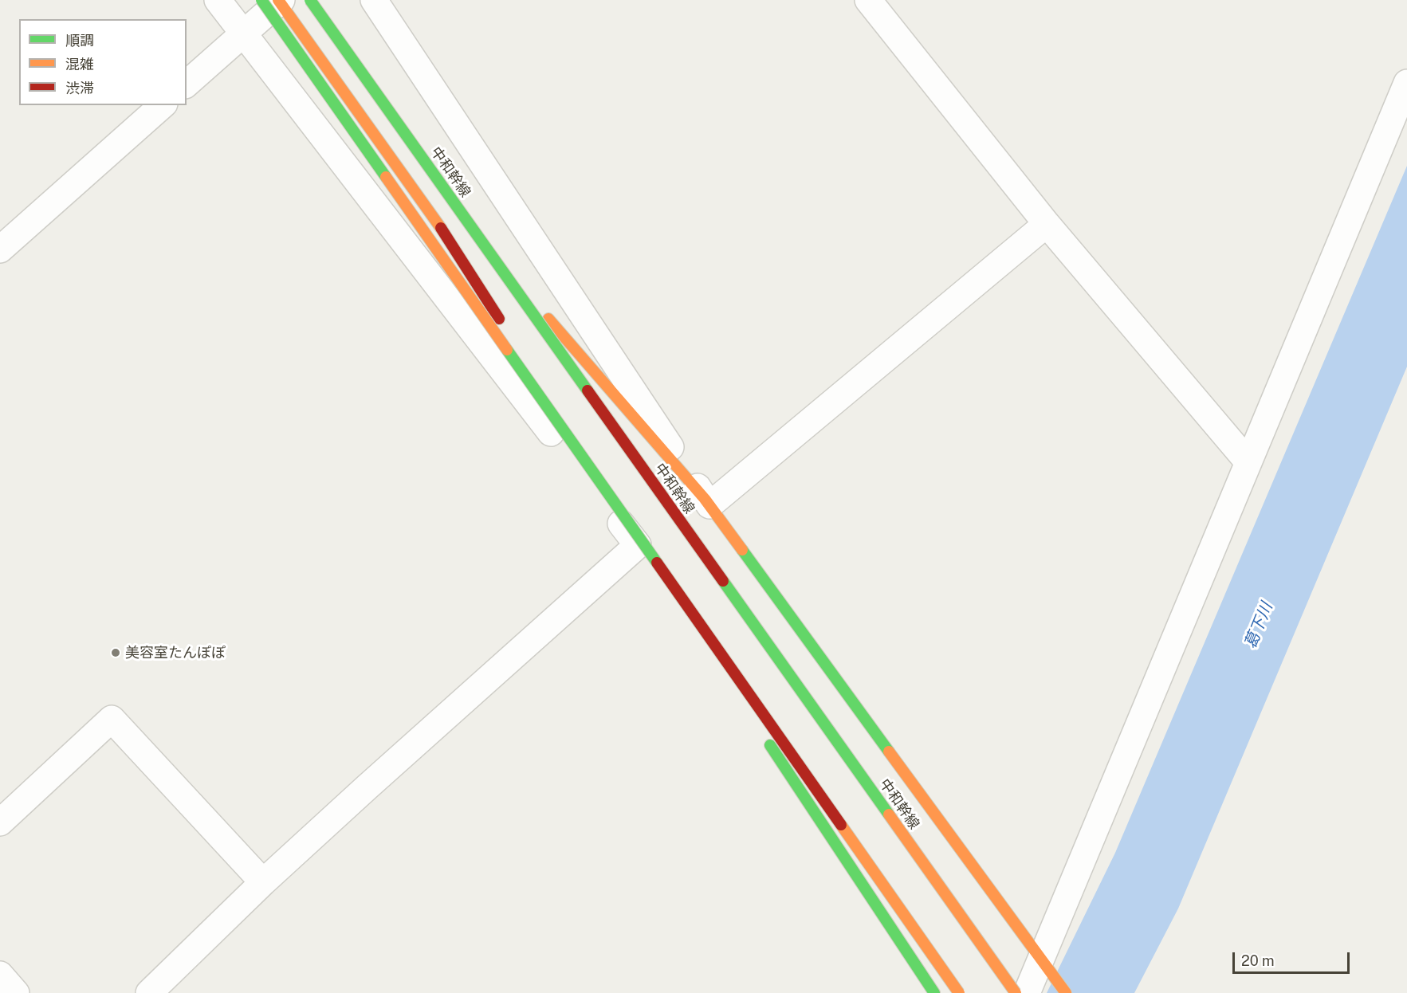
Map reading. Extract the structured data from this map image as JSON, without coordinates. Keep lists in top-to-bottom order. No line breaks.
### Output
{"streets":{"main road":["中和幹線"]},"water":["葛下川"],"places":["美容室たんぽぽ"],"legend":["順調","混雑","渋滞"],"scale_bar":"20 m"}
